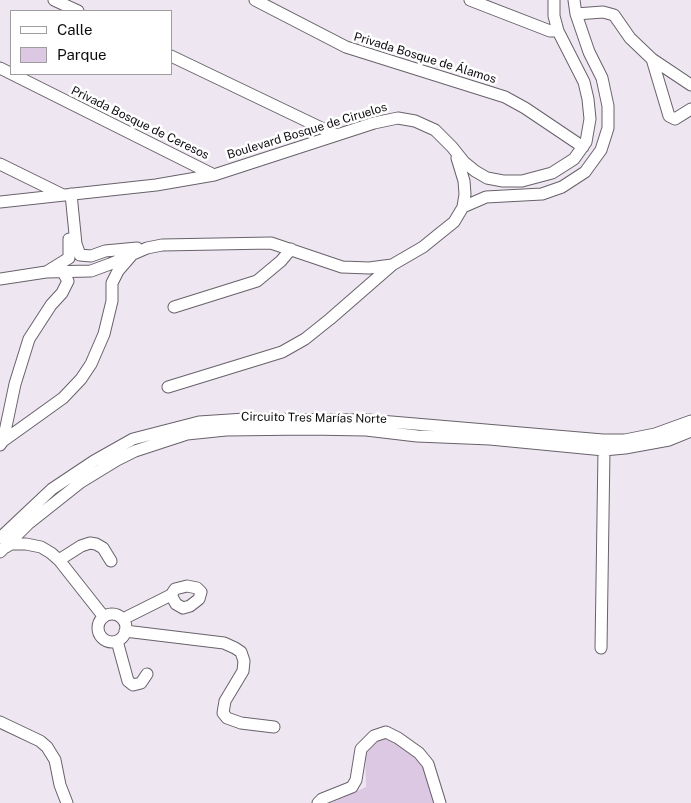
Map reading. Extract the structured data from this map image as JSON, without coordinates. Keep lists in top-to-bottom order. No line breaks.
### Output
{"streets":{"street":["Privada Bosque de Álamos","Privada Bosque de Ceresos","Boulevard Bosque de Ciruelos","Circuito Tres Marías Norte"]},"crossings":[["Privada Bosque de Álamos","Boulevard Bosque de Ciruelos"],["Privada Bosque de Ceresos","Boulevard Bosque de Ciruelos"]],"legend":["Calle","Parque"]}
